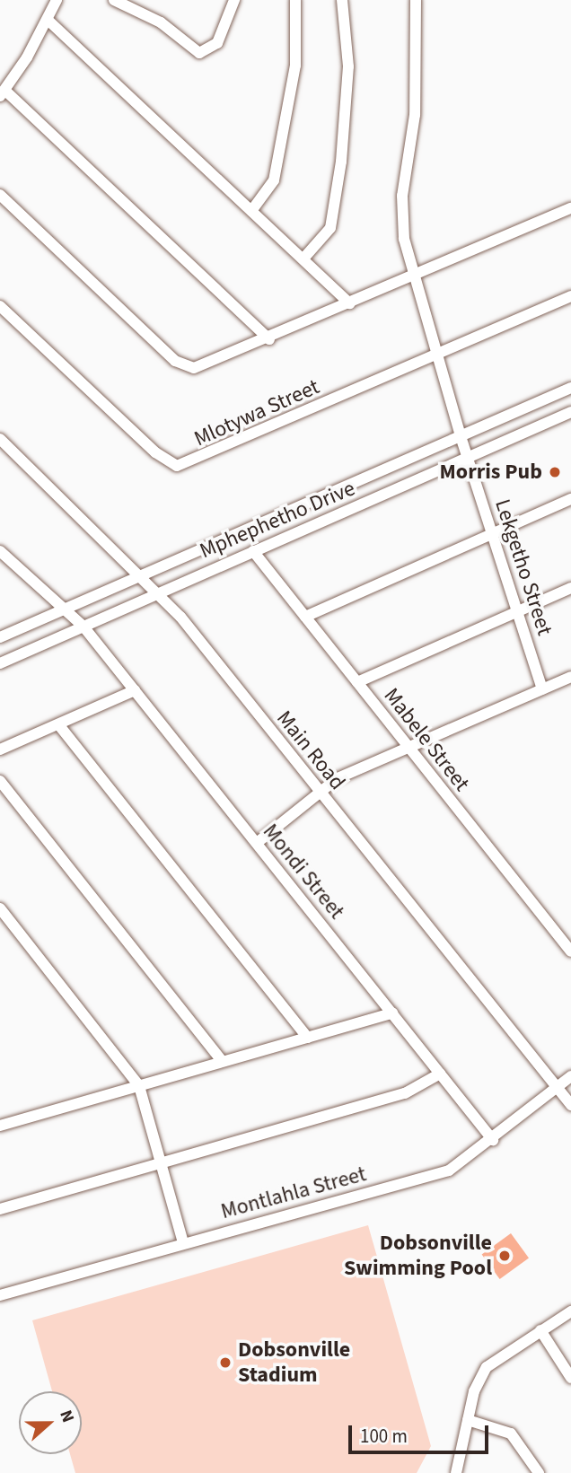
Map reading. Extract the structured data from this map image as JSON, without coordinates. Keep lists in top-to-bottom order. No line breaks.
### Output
{"streets":{"street":["Mlotywa Street","Mphephetho Drive","Lekgetho Street","Mabele Street","Main Road","Mondi Street","Montlahla Street"]},"crossings":[["Mlotywa Street","Lekgetho Street"],["Mphephetho Drive","Lekgetho Street"],["Mphephetho Drive","Mabele Street"],["Mphephetho Drive","Main Road"],["Mphephetho Drive","Mondi Street"],["Main Road","Montlahla Street"],["Mondi Street","Montlahla Street"]],"places":["Morris Pub","Dobsonville Swimming Pool","Dobsonville Stadium"],"scale_bar":"100 m","north":"right"}
